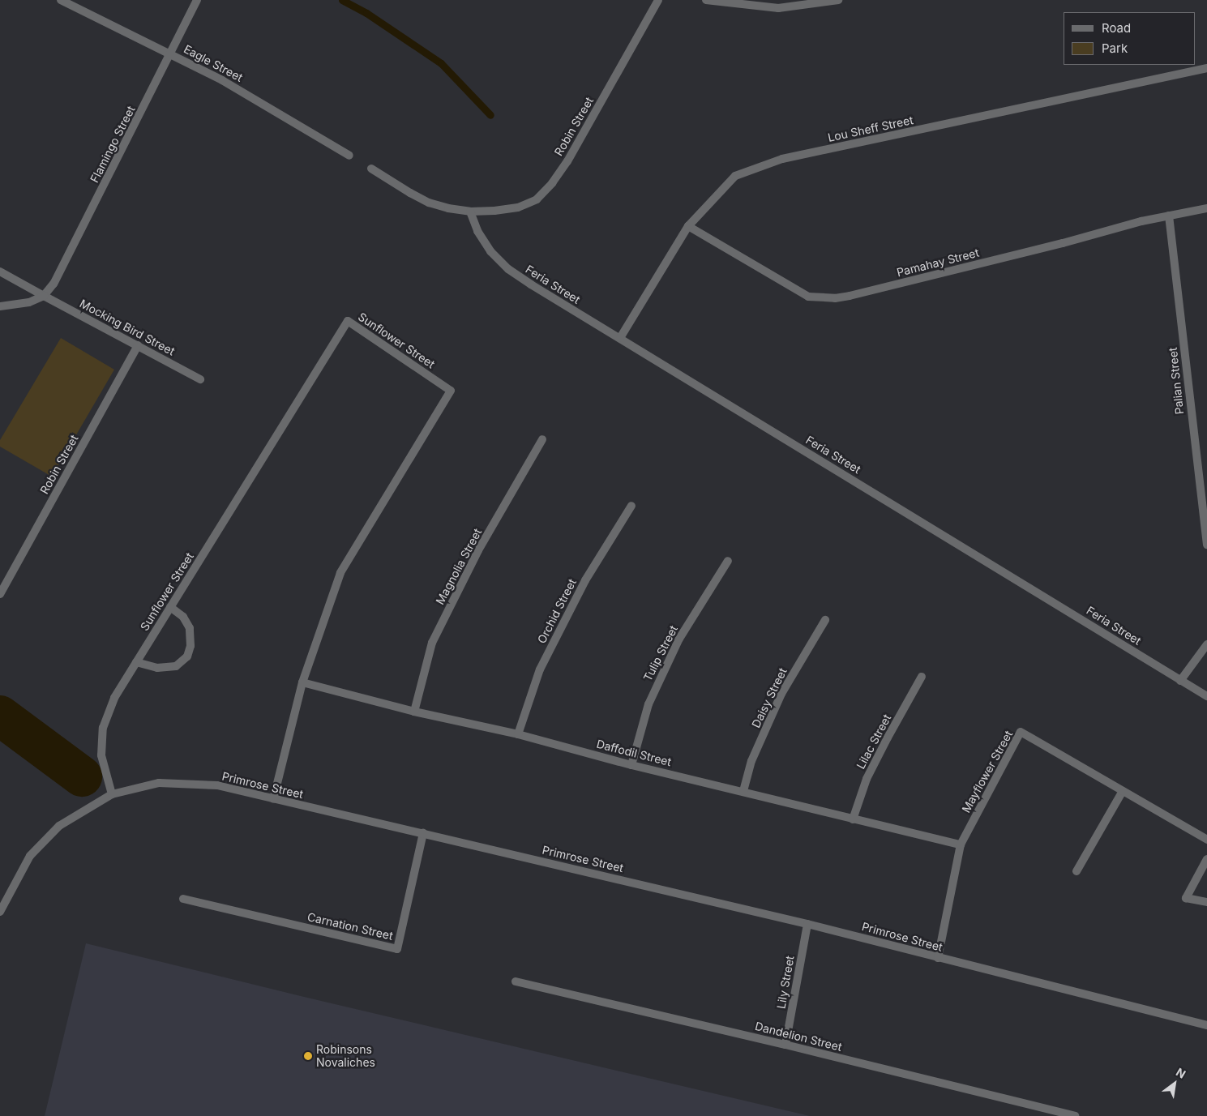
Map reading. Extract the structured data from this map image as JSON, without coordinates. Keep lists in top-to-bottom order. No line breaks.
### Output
{"streets":{"street":["Eagle Street","Robin Street","Lou Sheff Street","Flamingo Street","Pamahay Street","Feria Street","Mocking Bird Street","Sunflower Street","Palian Street","Magnolia Street","Orchid Street","Tulip Street","Daisy Street","Lilac Street","Daffodil Street","Mayflower Street","Primrose Street","Carnation Street","Lily Street","Dandelion Street"]},"crossings":[["Eagle Street","Flamingo Street"],["Robin Street","Feria Street"],["Robin Street","Mocking Bird Street"],["Lou Sheff Street","Pamahay Street"],["Lou Sheff Street","Feria Street"],["Flamingo Street","Mocking Bird Street"],["Pamahay Street","Palian Street"],["Sunflower Street","Daffodil Street"],["Sunflower Street","Primrose Street"],["Magnolia Street","Daffodil Street"],["Orchid Street","Daffodil Street"],["Tulip Street","Daffodil Street"],["Daisy Street","Daffodil Street"],["Lilac Street","Daffodil Street"],["Daffodil Street","Mayflower Street"],["Mayflower Street","Primrose Street"],["Primrose Street","Carnation Street"],["Primrose Street","Lily Street"],["Lily Street","Dandelion Street"]],"places":["Robinsons Novaliches"],"legend":["Road","Park"],"north":"top right"}
